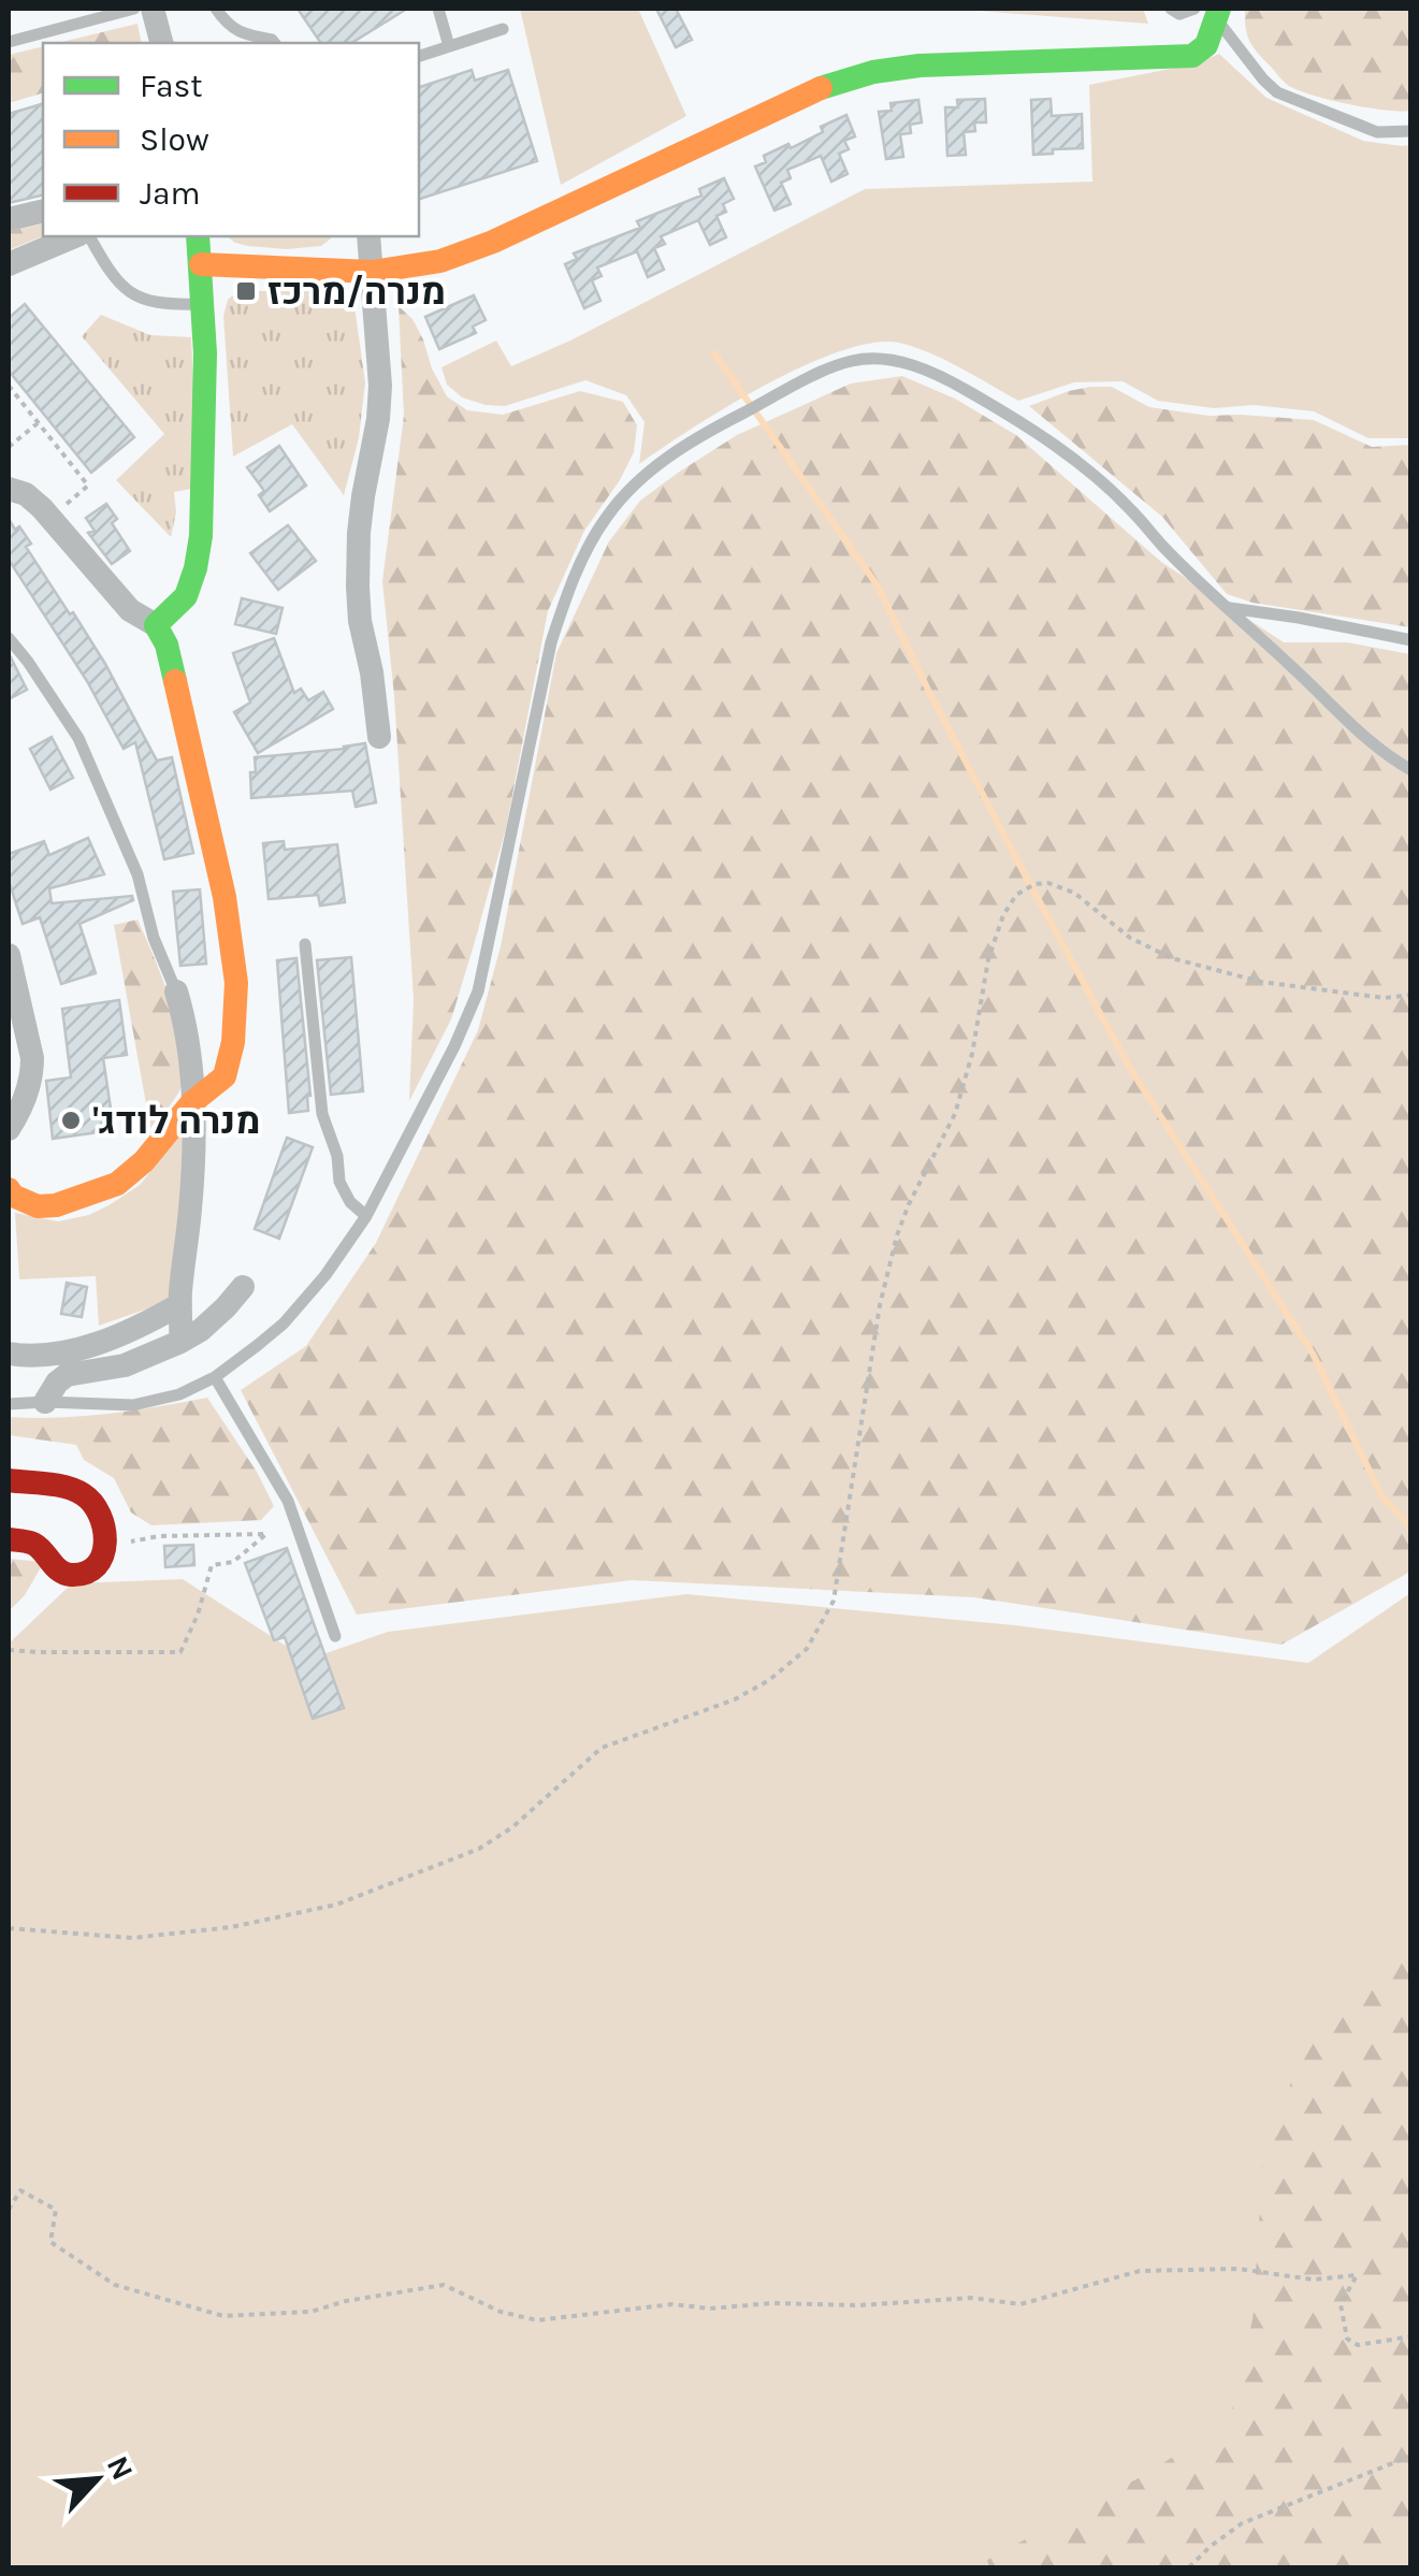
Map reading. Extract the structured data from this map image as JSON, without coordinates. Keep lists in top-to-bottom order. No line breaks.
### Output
{"places":{"transit":["מנרה/מרכז"],"other":["'מנרה לודג"]},"legend":["Fast","Slow","Jam"],"north":"top right"}
